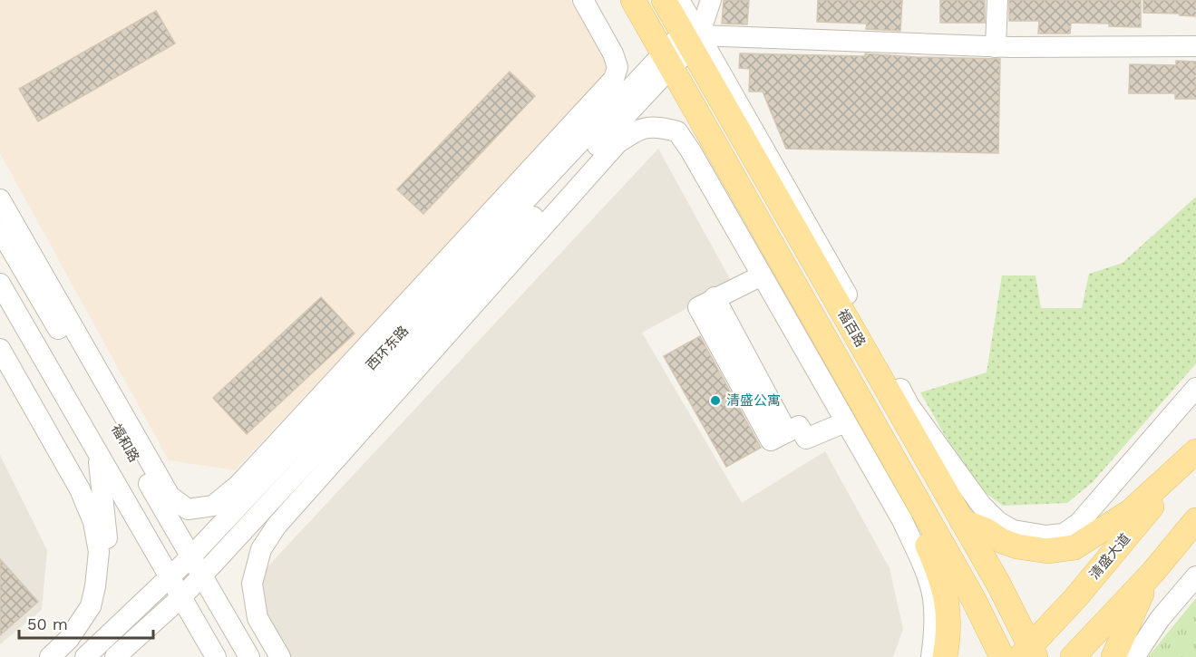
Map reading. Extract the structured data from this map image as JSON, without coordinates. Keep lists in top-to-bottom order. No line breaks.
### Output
{"streets":{"main road":["福百路","清盛大道"],"street":["西环东路","福和路"]},"crossings":[["福百路","西环东路"],["福百路","清盛大道"],["西环东路","福和路"]],"places":["清盛公寓"],"scale_bar":"50 m"}
